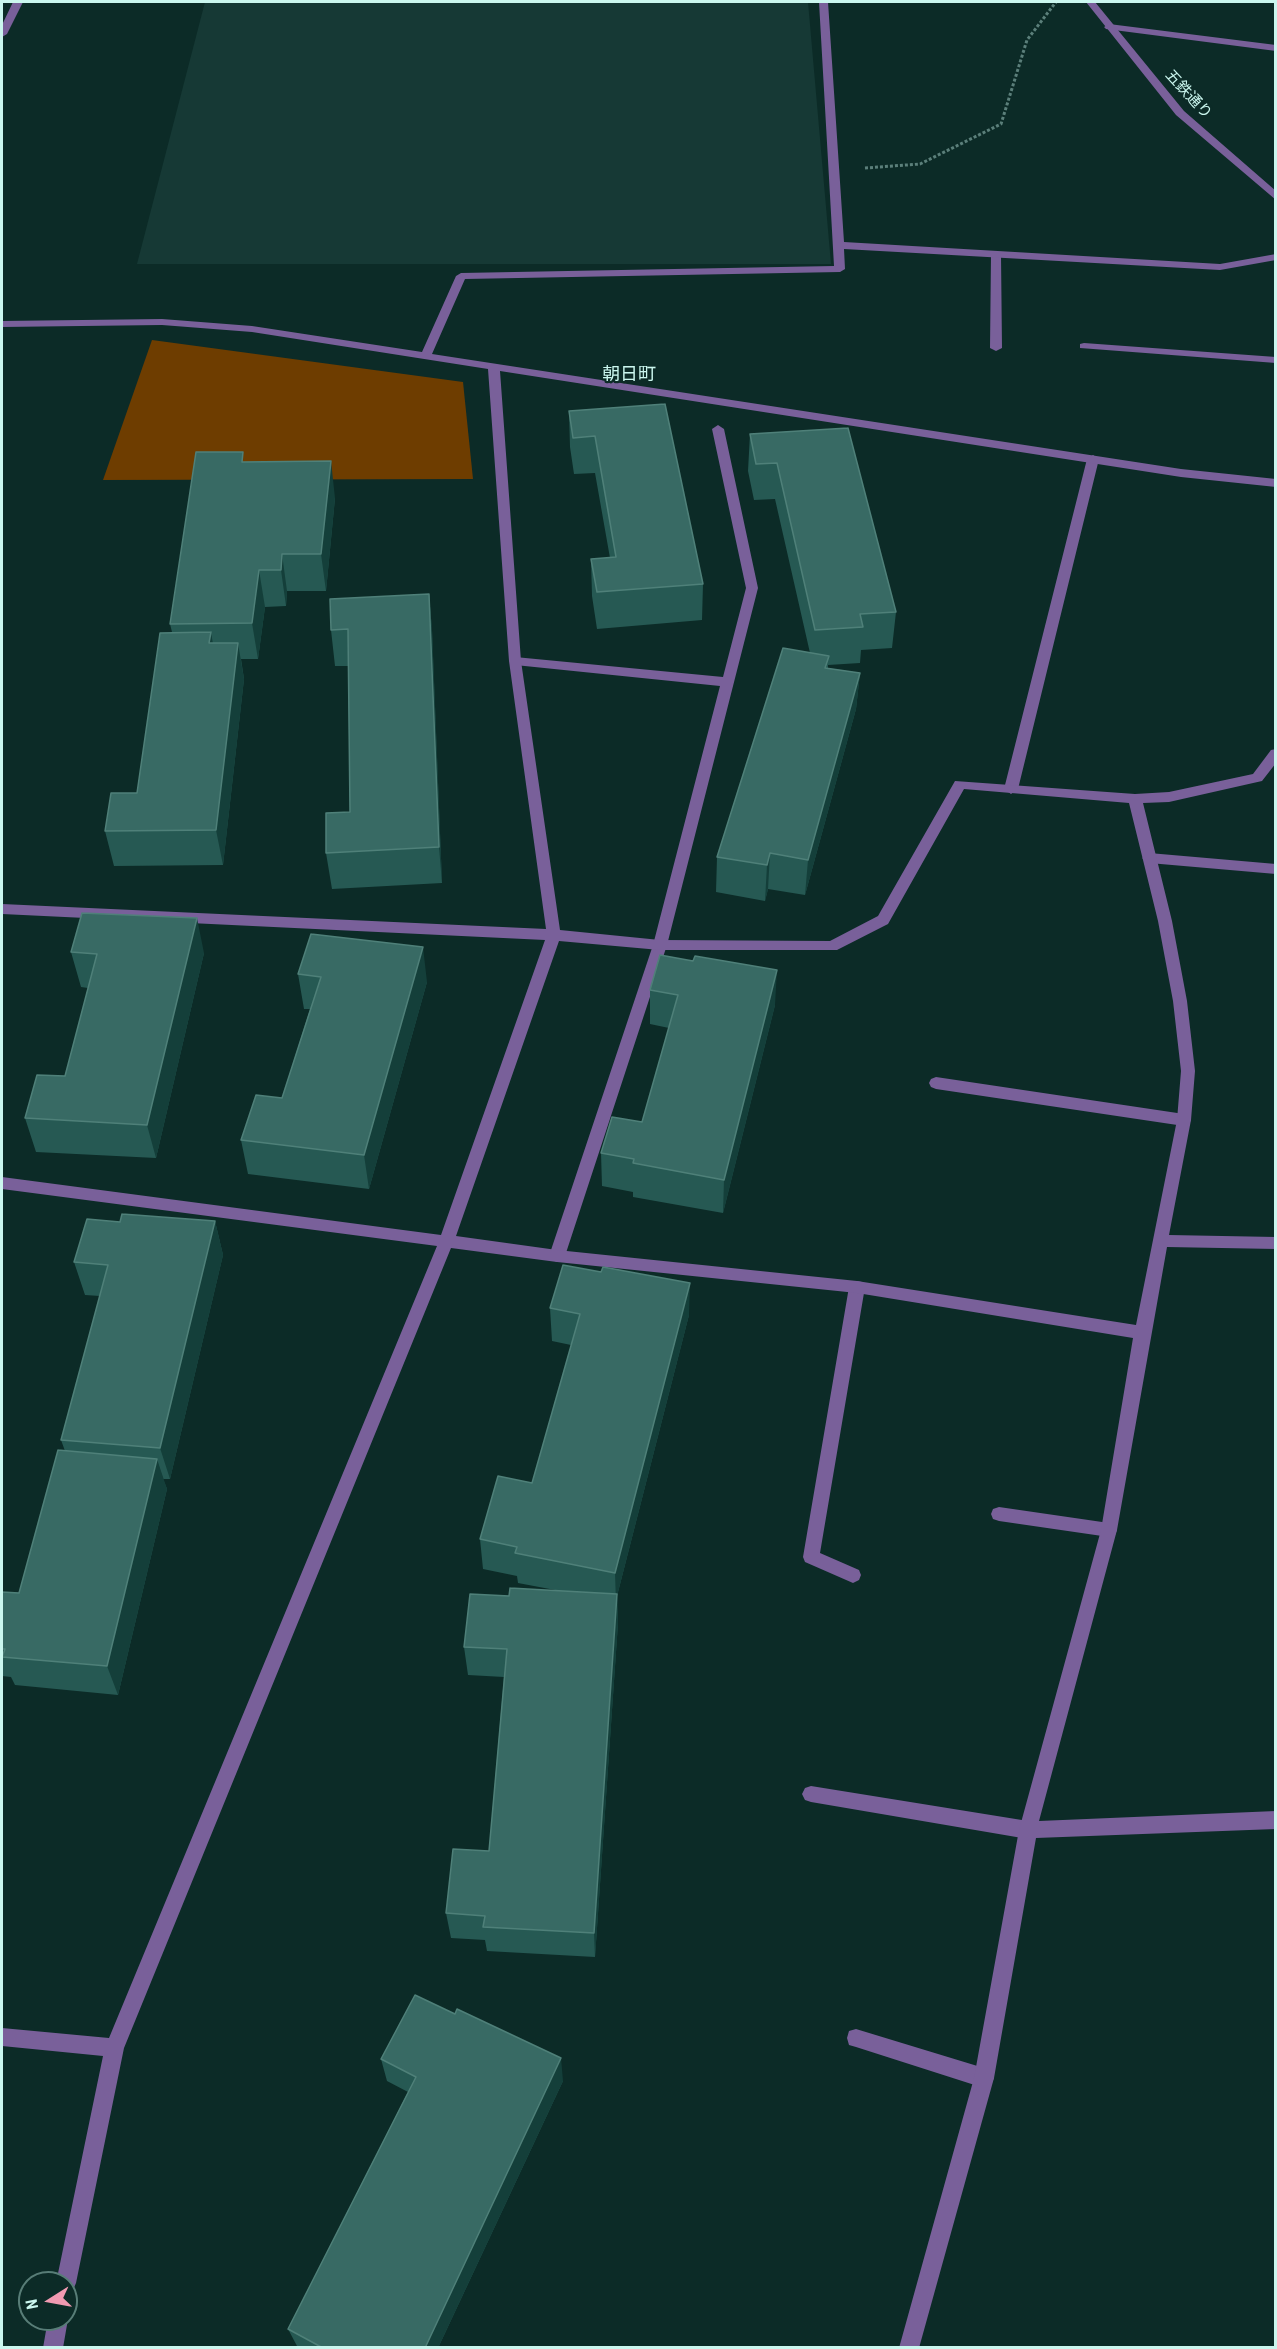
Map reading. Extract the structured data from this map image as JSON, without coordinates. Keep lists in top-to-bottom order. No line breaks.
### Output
{"streets":{"street":["五鉄通り"]},"districts":["朝日町"],"north":"left"}
